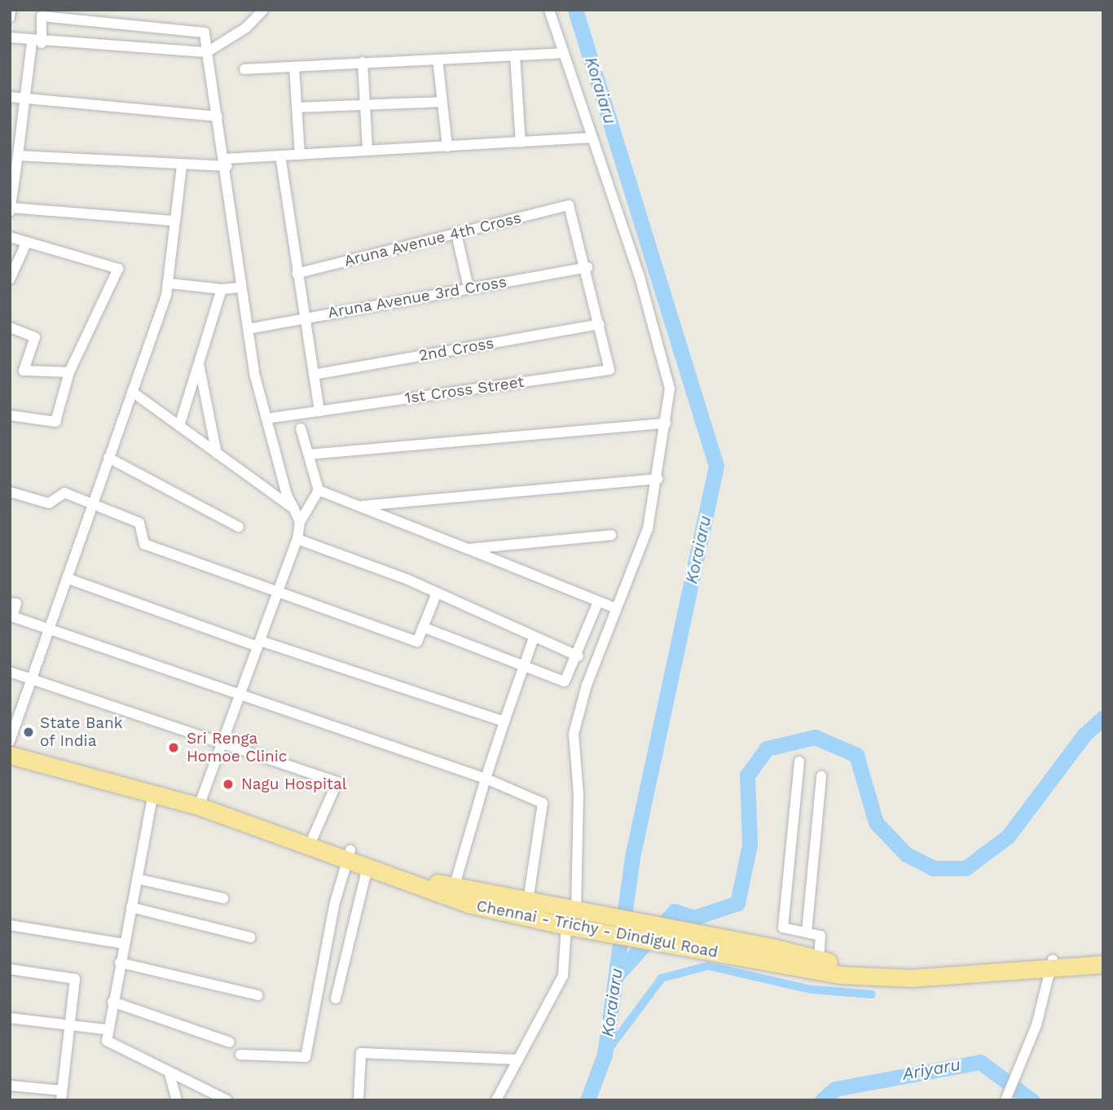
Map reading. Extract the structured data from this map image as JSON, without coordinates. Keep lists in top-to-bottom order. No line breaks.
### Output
{"streets":{"highway":["Chennai - Trichy - Dindigul Road"],"street":["Aruna Avenue 4th Cross","Aruna Avenue 3rd Cross","2nd Cross","1st Cross Street"]},"crossings":[["Aruna Avenue 4th Cross","Aruna Avenue 3rd Cross"],["2nd Cross","1st Cross Street"]],"water":["Koraiaru","Ariyaru"],"places":["State Bank of India","Sri Renga Homoe Clinic","Nagu Hospital"]}
